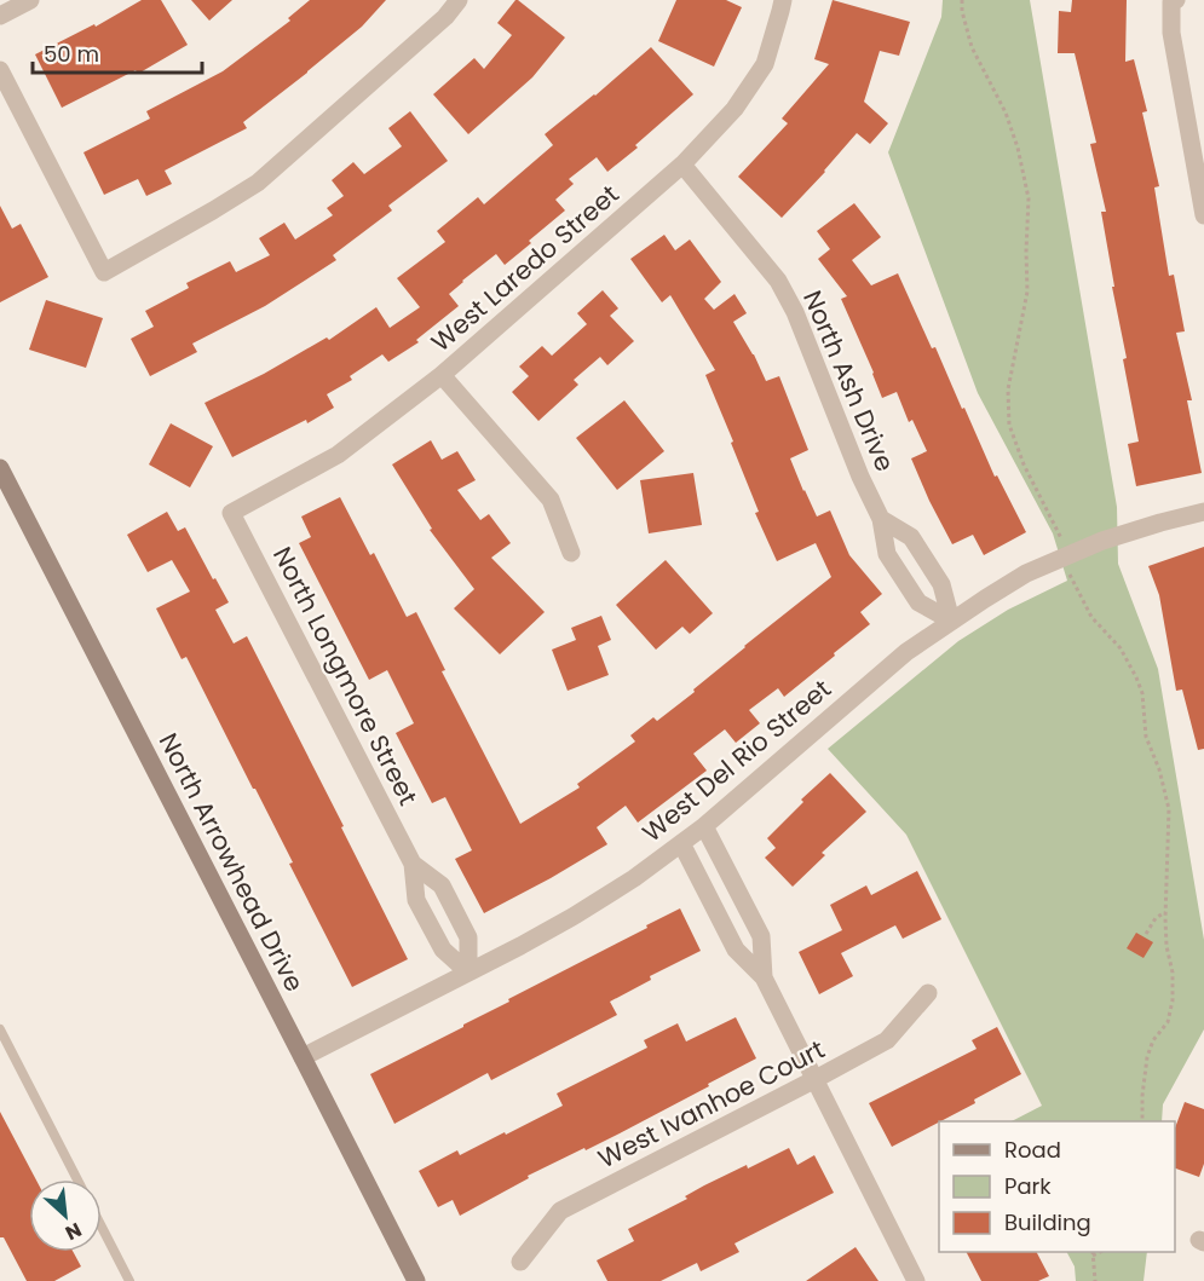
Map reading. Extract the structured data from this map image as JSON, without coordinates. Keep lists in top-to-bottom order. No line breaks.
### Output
{"streets":{"street":["West Laredo Street","North Ash Drive","North Longmore Street","West Del Rio Street","North Arrowhead Drive","West Ivanhoe Court"]},"crossings":[["West Laredo Street","North Ash Drive"],["West Laredo Street","North Longmore Street"],["North Ash Drive","West Del Rio Street"],["North Longmore Street","West Del Rio Street"],["West Del Rio Street","North Arrowhead Drive"]],"legend":["Road","Park","Building"],"scale_bar":"50 m","north":"bottom right"}
